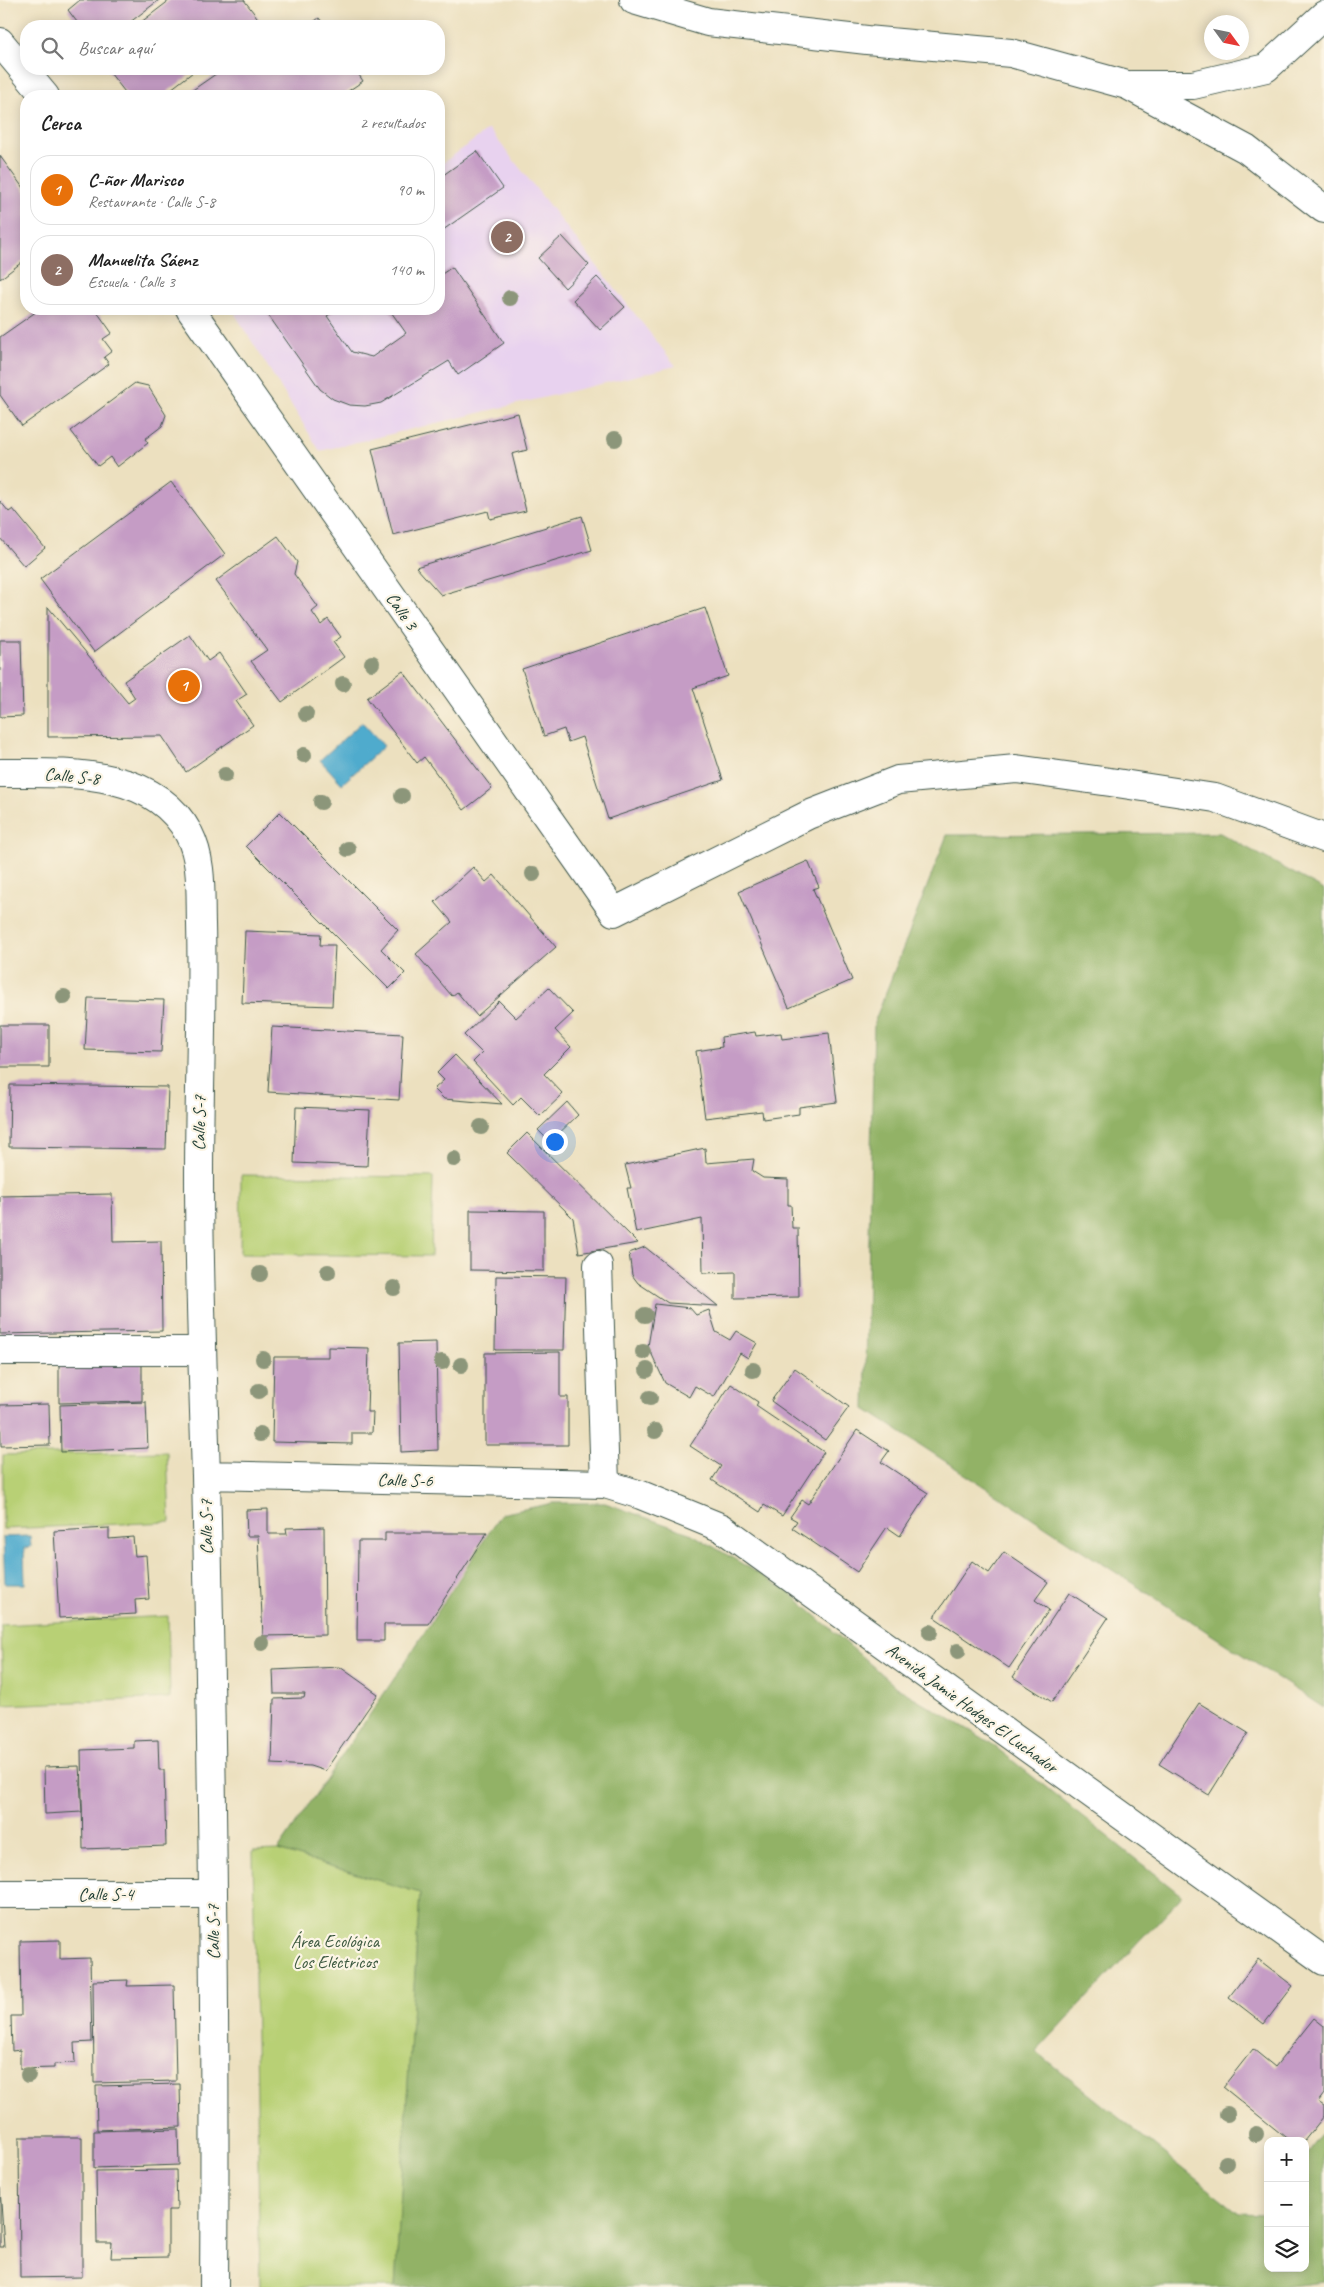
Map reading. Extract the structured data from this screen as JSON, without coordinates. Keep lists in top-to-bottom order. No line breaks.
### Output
{"streets":{"street":["Calle 3","Calle S-8","Calle S-7","Calle S-6","Avenida Jamie Hodges El Luchador","Calle S-4"]},"crossings":[["Calle S-8","Calle S-7"],["Calle S-7","Calle S-6"],["Calle S-7","Calle S-4"],["Calle S-6","Avenida Jamie Hodges El Luchador"]],"parks":["Área Ecológica Los Eléctricos"],"north":"bottom right","page":{"search":"Buscar aquí","heading":["Cerca","2 resultados"],"list":[{"mark":"1","name":"C-ñor Marisco","note":"Restaurante · Calle S-8","value":"90 m"},{"mark":"2","name":"Manuelita Sáenz","note":"Escuela · Calle 3","value":"140 m"}],"pins":["2","1"],"map_buttons":["+","−"]}}
